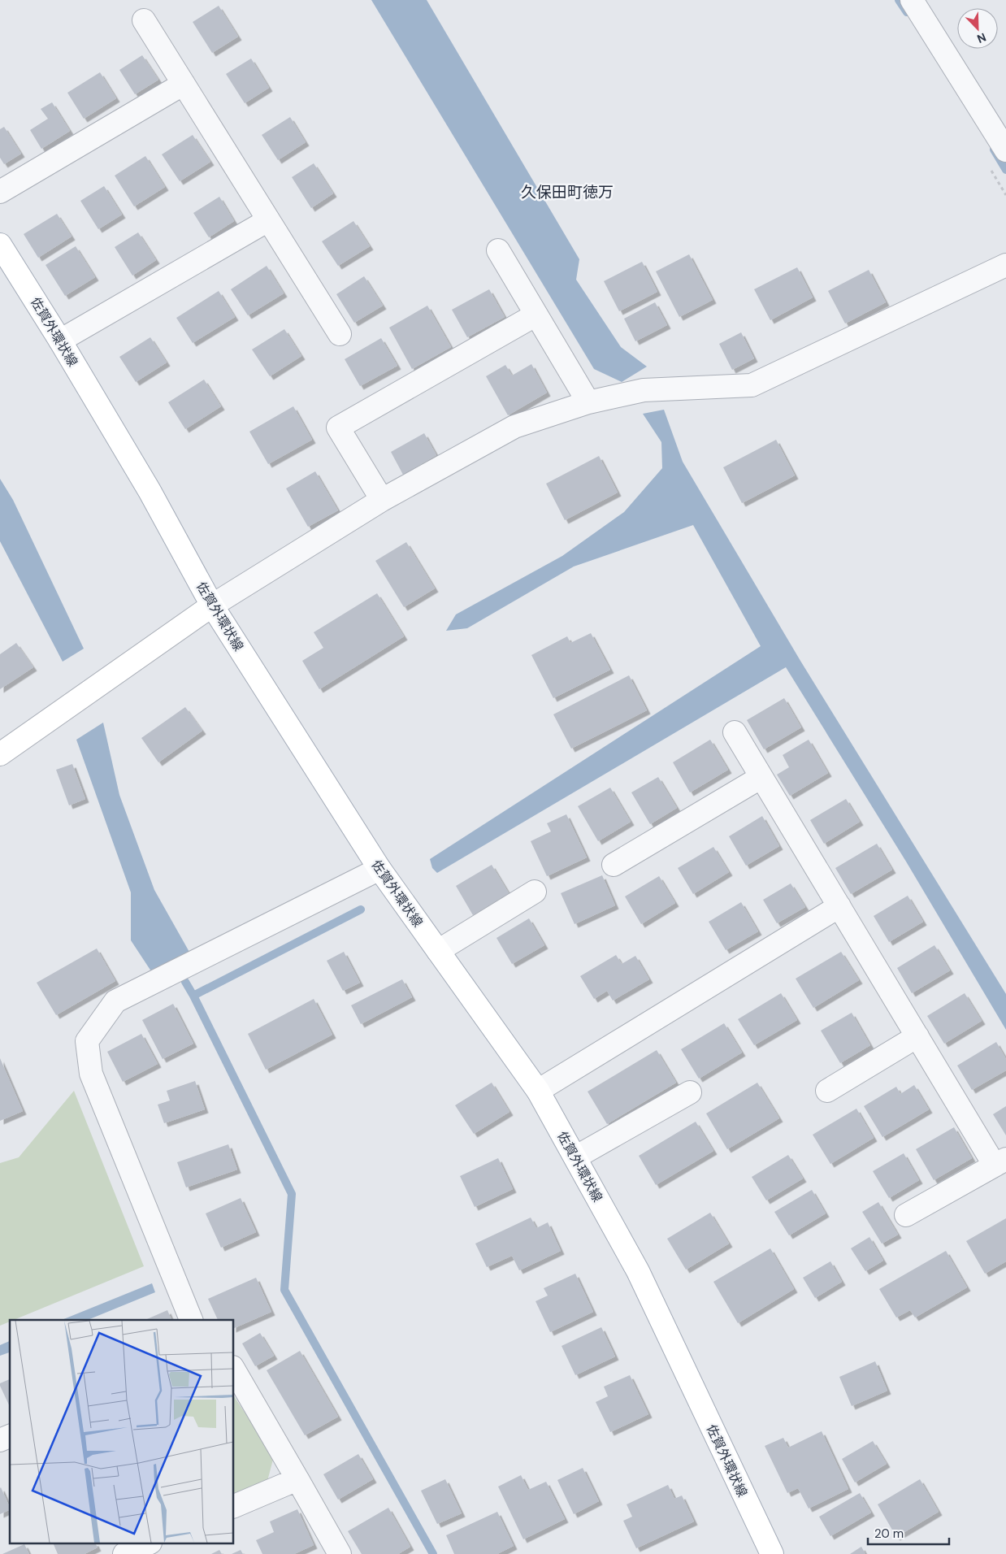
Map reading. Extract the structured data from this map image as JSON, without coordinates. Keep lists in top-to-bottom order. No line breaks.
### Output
{"streets":{"main road":["佐賀外環状線"]},"districts":["久保田町徳万"],"scale_bar":"20 m","north":"bottom right"}
